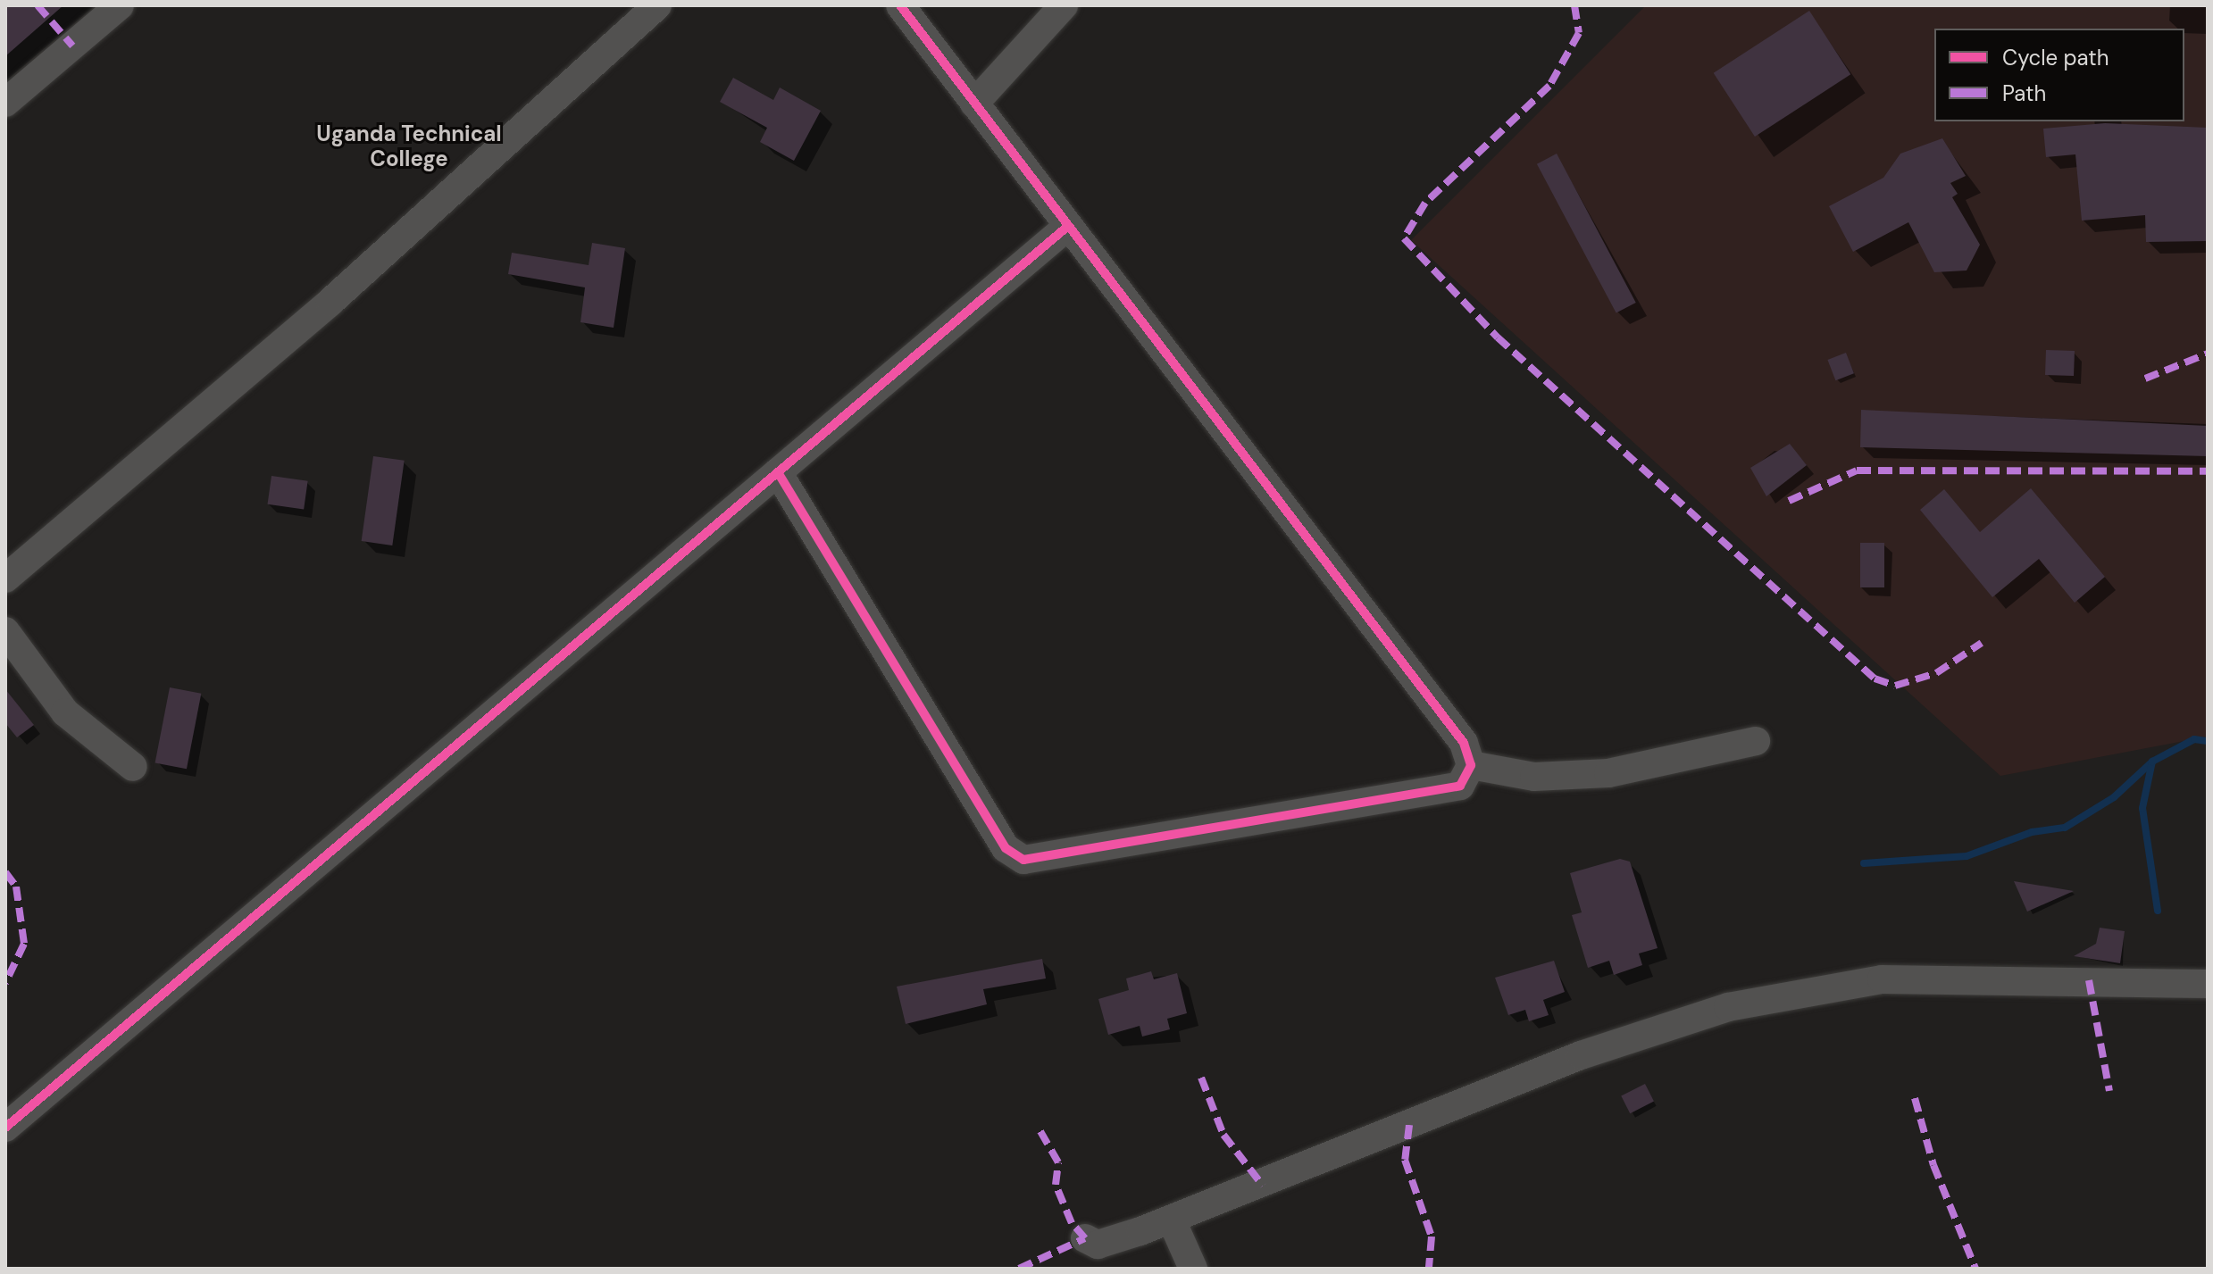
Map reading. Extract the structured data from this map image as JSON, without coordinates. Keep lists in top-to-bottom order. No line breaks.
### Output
{"districts":["Uganda Technical College"],"legend":["Cycle path","Path"]}
